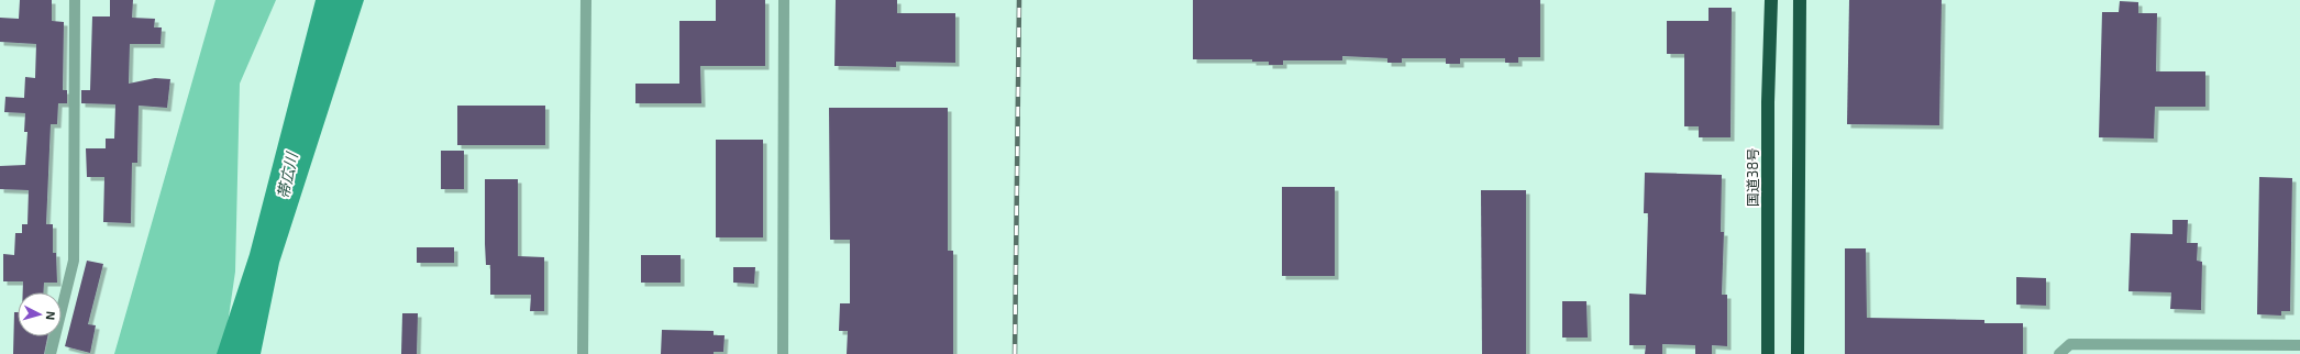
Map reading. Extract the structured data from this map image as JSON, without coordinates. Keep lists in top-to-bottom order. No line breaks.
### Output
{"streets":{"highway":["国道38号"]},"water":["帯広川"],"north":"right"}
